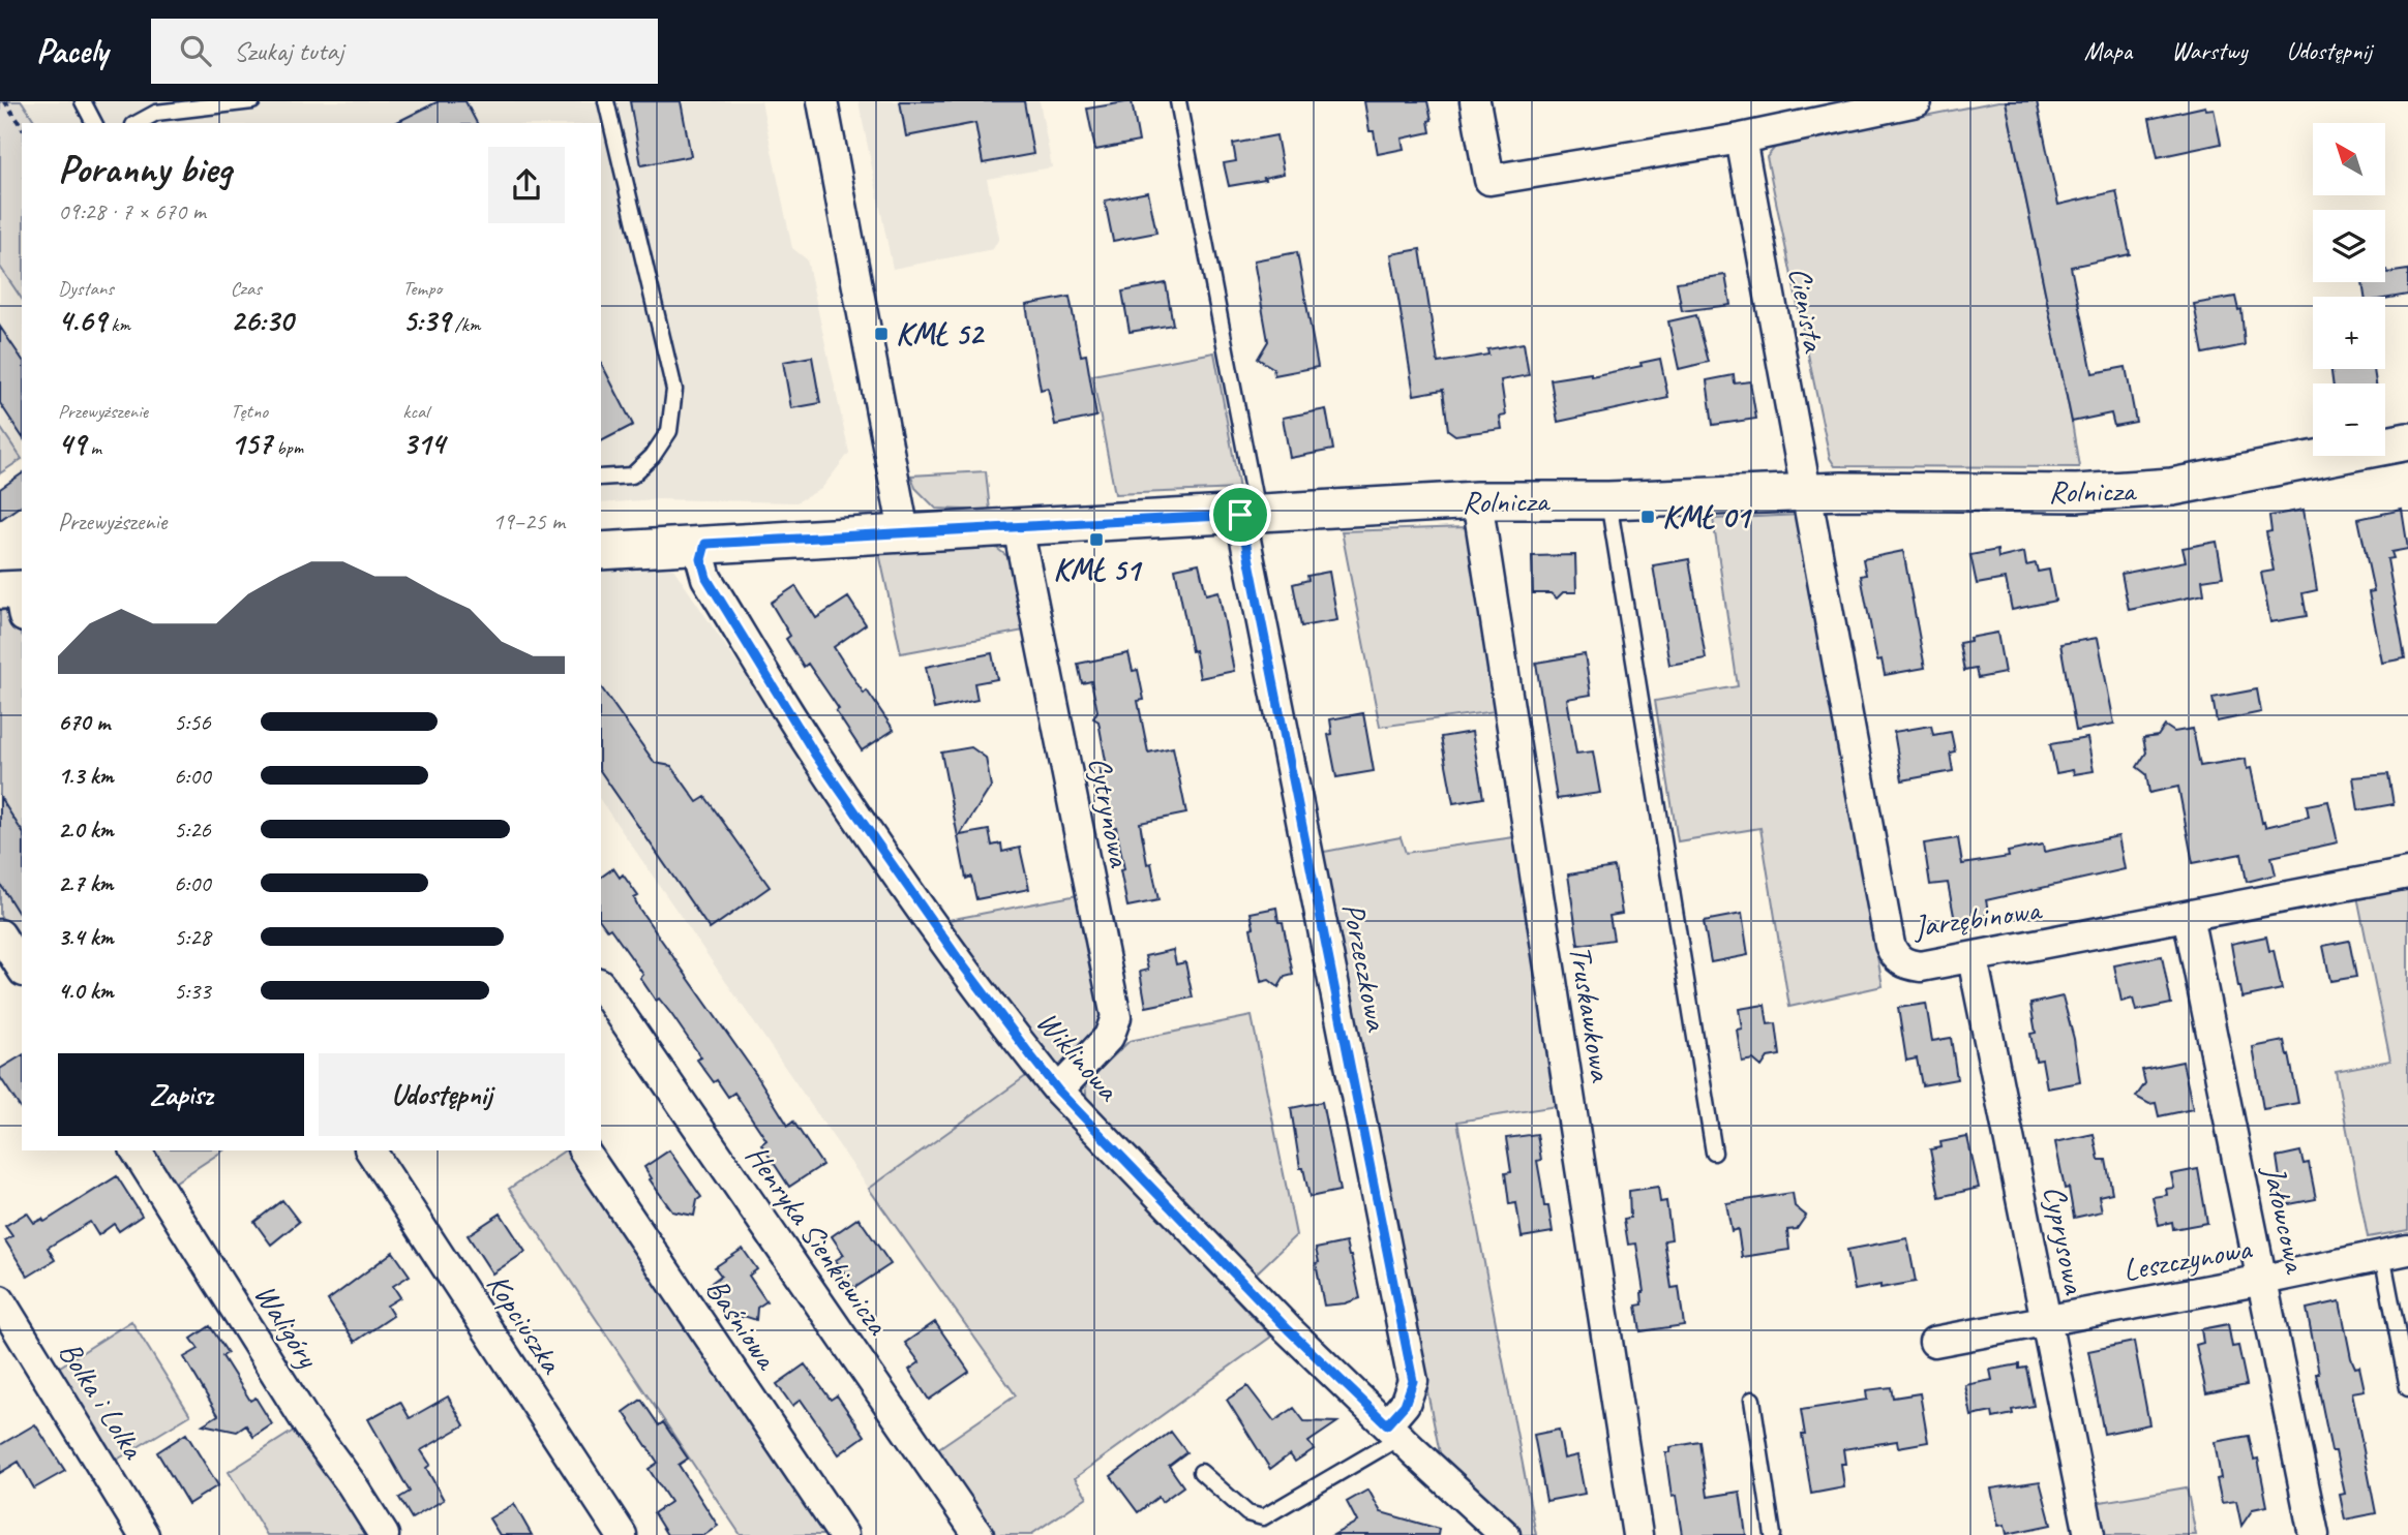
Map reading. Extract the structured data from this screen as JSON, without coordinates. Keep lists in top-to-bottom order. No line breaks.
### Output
{"streets":{"street":["Cienista","Rolnicza","Cytrynowa","Jarzębinowa","Porzeczkowa","Truskawkowa","Wiklinowa","Jałowcowa","Henryka Sienkiewicza","Cyprysowa","Leszczynowa","Kopciuszka","Baśniowa","Waligóry","Bolka i Lolka"]},"crossings":[["Cienista","Rolnicza"],["Cienista","Jarzębinowa"],["Rolnicza","Cytrynowa"],["Rolnicza","Jarzębinowa"],["Rolnicza","Porzeczkowa"],["Rolnicza","Truskawkowa"],["Rolnicza","Wiklinowa"],["Cytrynowa","Wiklinowa"],["Jarzębinowa","Jałowcowa"],["Jarzębinowa","Cyprysowa"],["Porzeczkowa","Wiklinowa"],["Jałowcowa","Leszczynowa"],["Cyprysowa","Leszczynowa"]],"places":{"transit":["KMŁ 52","KMŁ 01","KMŁ 51"]},"north":"top left","page":{"header":"Pacely","search":"Szukaj tutaj","nav":["Mapa","Warstwy","Udostępnij"],"map_buttons":["+","−"],"heading":["Poranny bieg","09:28 · 7 × 670 m"],"stats":[["Dystans","4.69 km"],["Czas","26:30"],["Tempo","5:39 /km"],["Przewyższenie","49 m"],["Tętno","157 bpm"],["kcal","314"]],"chart":["Przewyższenie","19–25 m"],"list":[{"name":"670 m","note":"5:56"},{"name":"1.3 km","note":"6:00"},{"name":"2.0 km","note":"5:26"},{"name":"2.7 km","note":"6:00"},{"name":"3.4 km","note":"5:28"},{"name":"4.0 km","note":"5:33"}],"buttons":["Zapisz","Udostępnij"]}}
